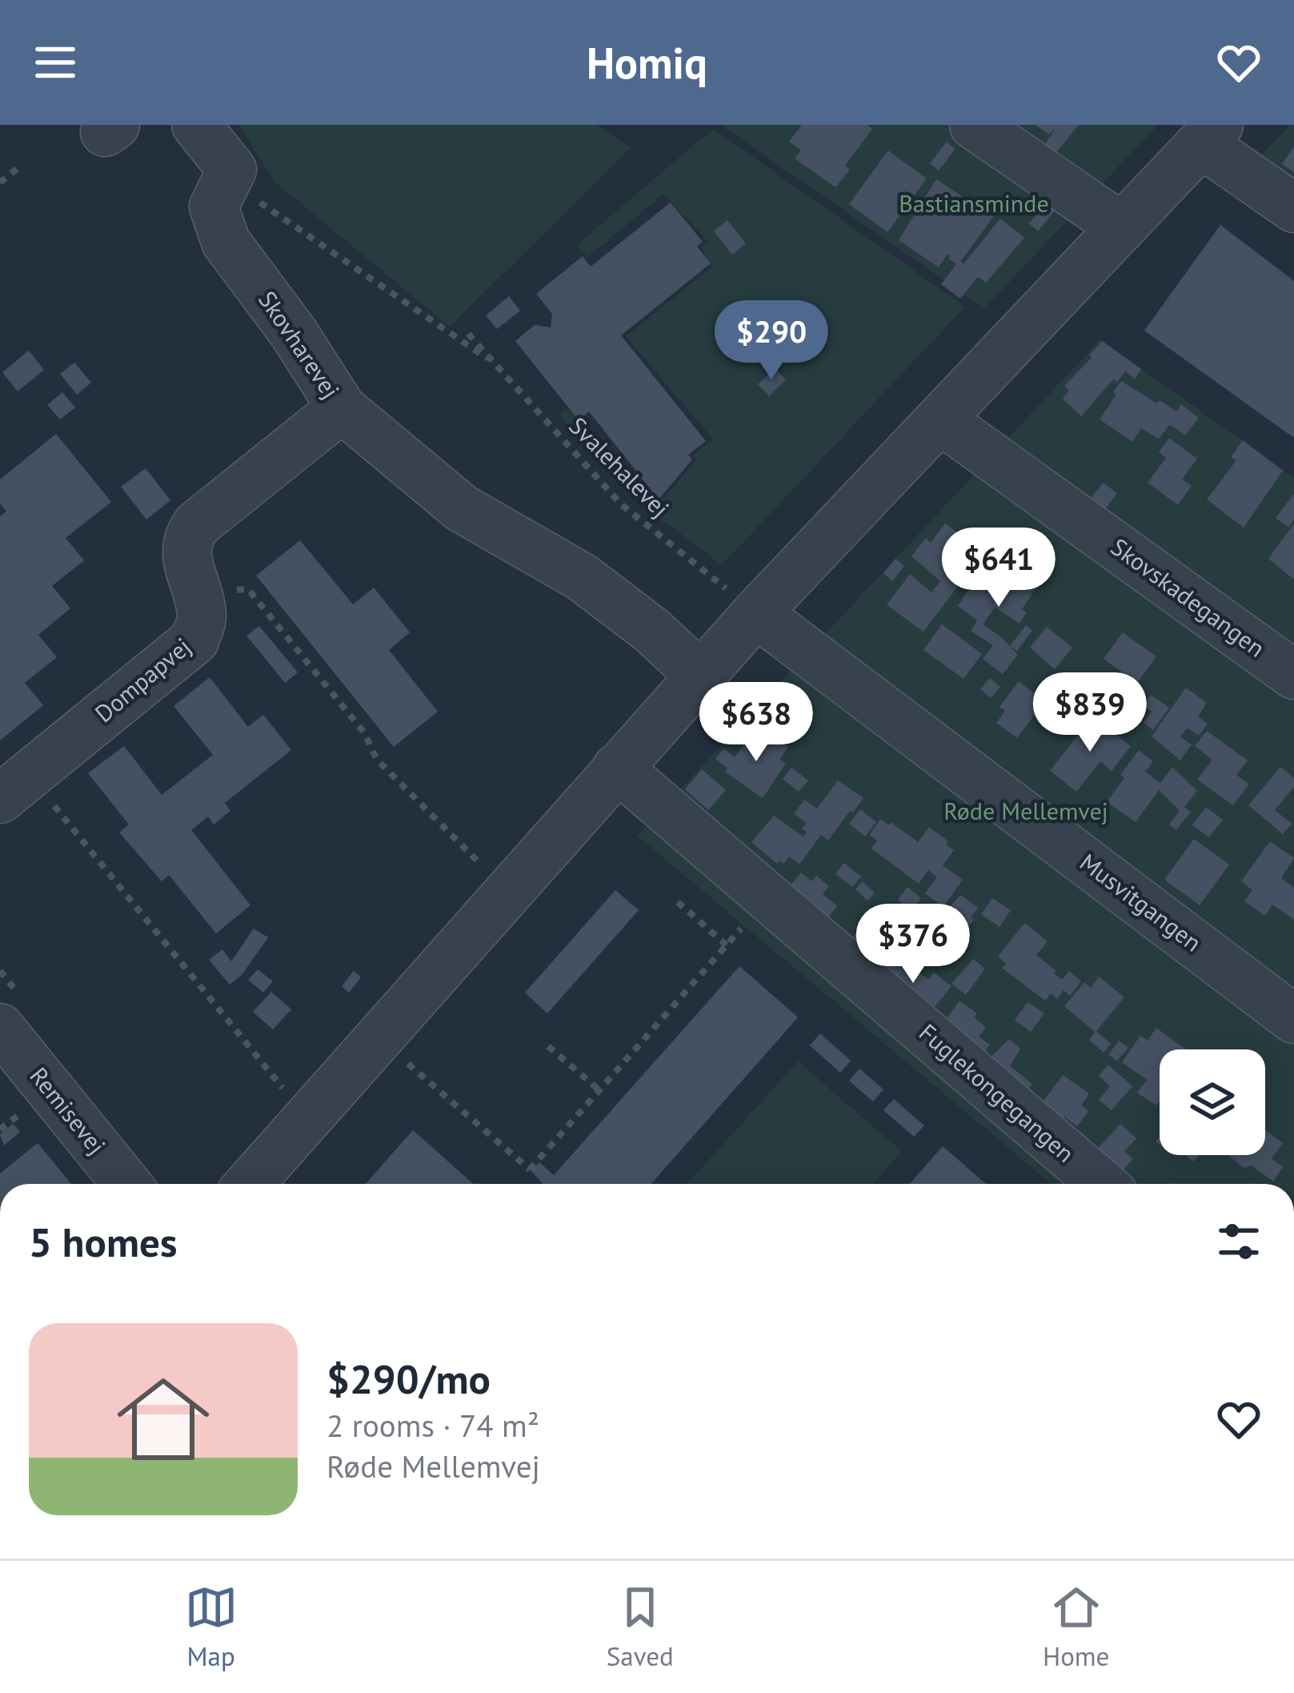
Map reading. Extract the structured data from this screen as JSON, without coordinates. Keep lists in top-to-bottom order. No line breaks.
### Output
{"streets":{"street":["Skovharevej","Skovskadegangen","Dompapvej","Musvitgangen","Fuglekongegangen","Remisevej"],"path":["Svalehalevej"]},"crossings":[["Skovharevej","Dompapvej"],["Svalehalevej","Musvitgangen"]],"parks":["Bastiansminde","Røde Mellemvej"],"page":{"header":"Homiq","price":["$290","$641","$839","$638","$376"],"heading":"5 homes","list":[{"name":"$290/mo","note":"2 rooms · 74 m² · Røde Mellemvej"}],"tabs":["Map","Saved","Home"]}}
